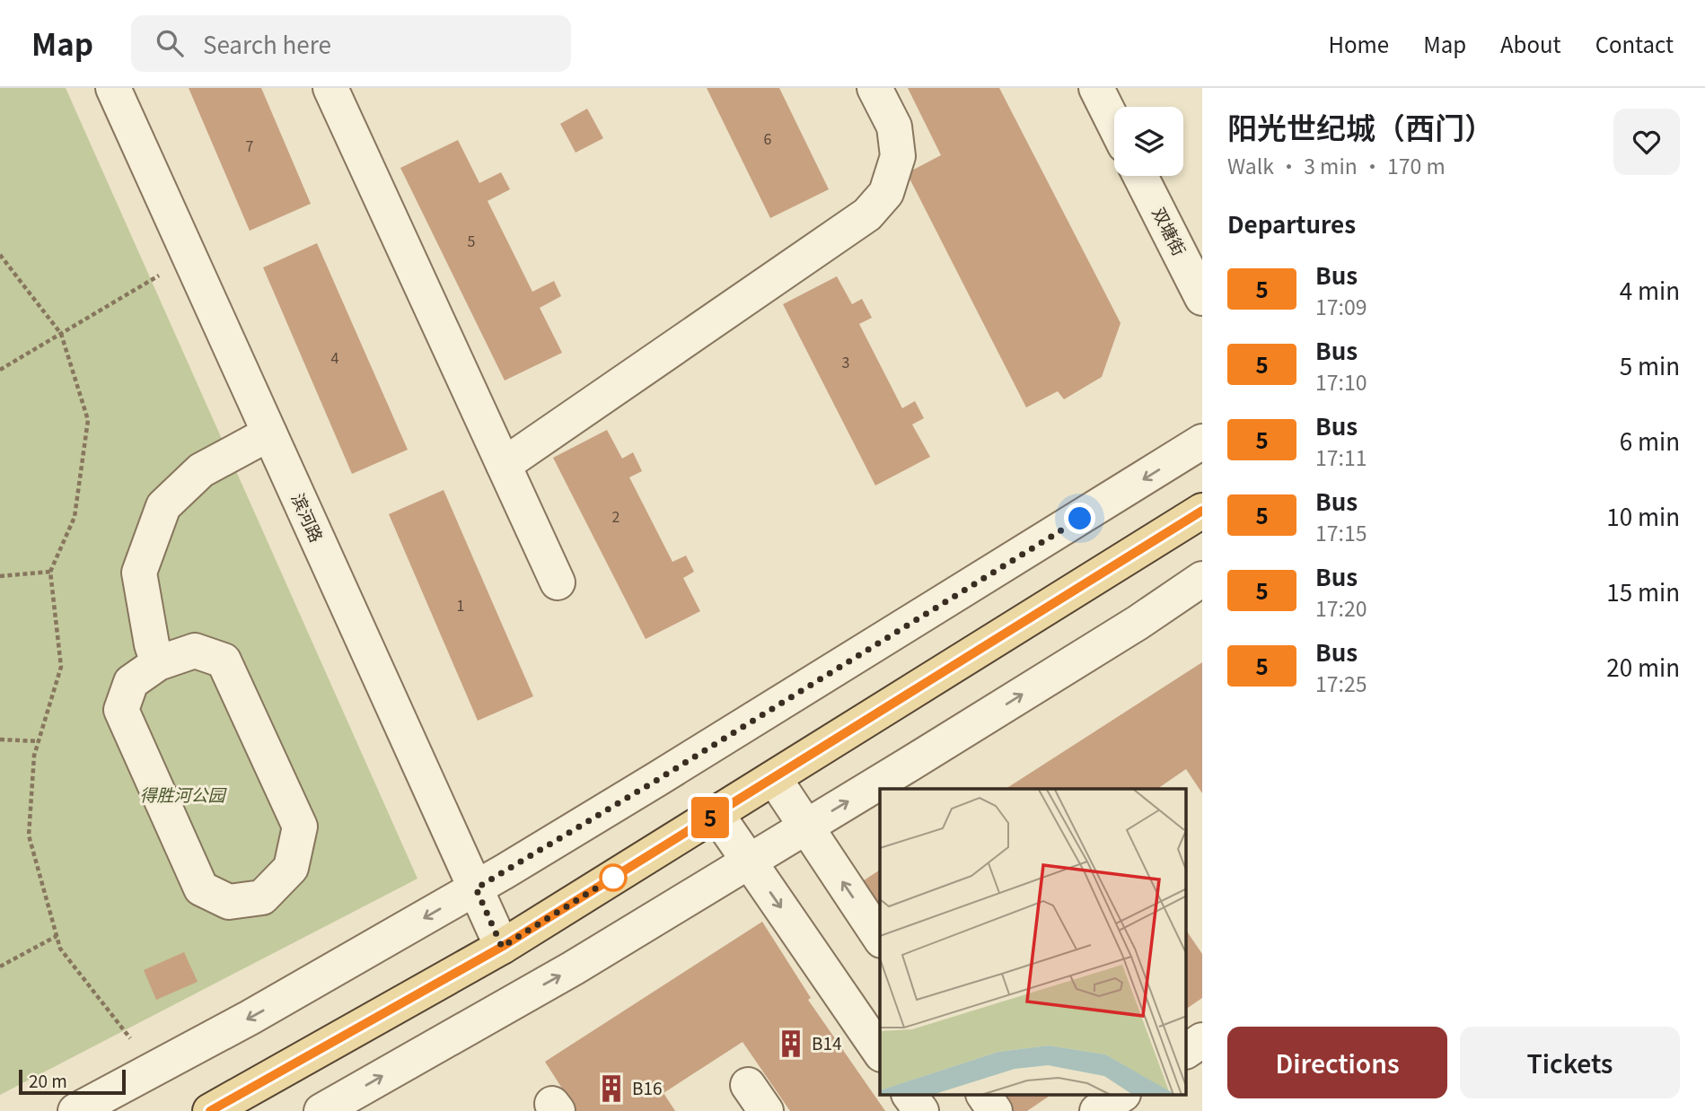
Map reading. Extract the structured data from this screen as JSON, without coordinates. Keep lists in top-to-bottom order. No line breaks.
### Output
{"streets":{"street":["双塘街","滨河路"]},"parks":["得胜河公园"],"places":{"building":["B14","B16"]},"lines":["bus line 5"],"house_numbers":["6","7","5","4","3","2","1"],"scale_bar":"20 m","page":{"header":"Map","search":"Search here","nav":["Home","Map","About","Contact"],"on_map":"5","heading":[["阳光世纪城（西门）","Walk · 3 min · 170 m"],"Departures"],"list":[{"mark":"5","name":"Bus","note":"17:09","value":"4 min"},{"mark":"5","name":"Bus","note":"17:10","value":"5 min"},{"mark":"5","name":"Bus","note":"17:11","value":"6 min"},{"mark":"5","name":"Bus","note":"17:15","value":"10 min"},{"mark":"5","name":"Bus","note":"17:20","value":"15 min"},{"mark":"5","name":"Bus","note":"17:25","value":"20 min"}],"buttons":["Directions","Tickets"],"scale":"20 m"}}
